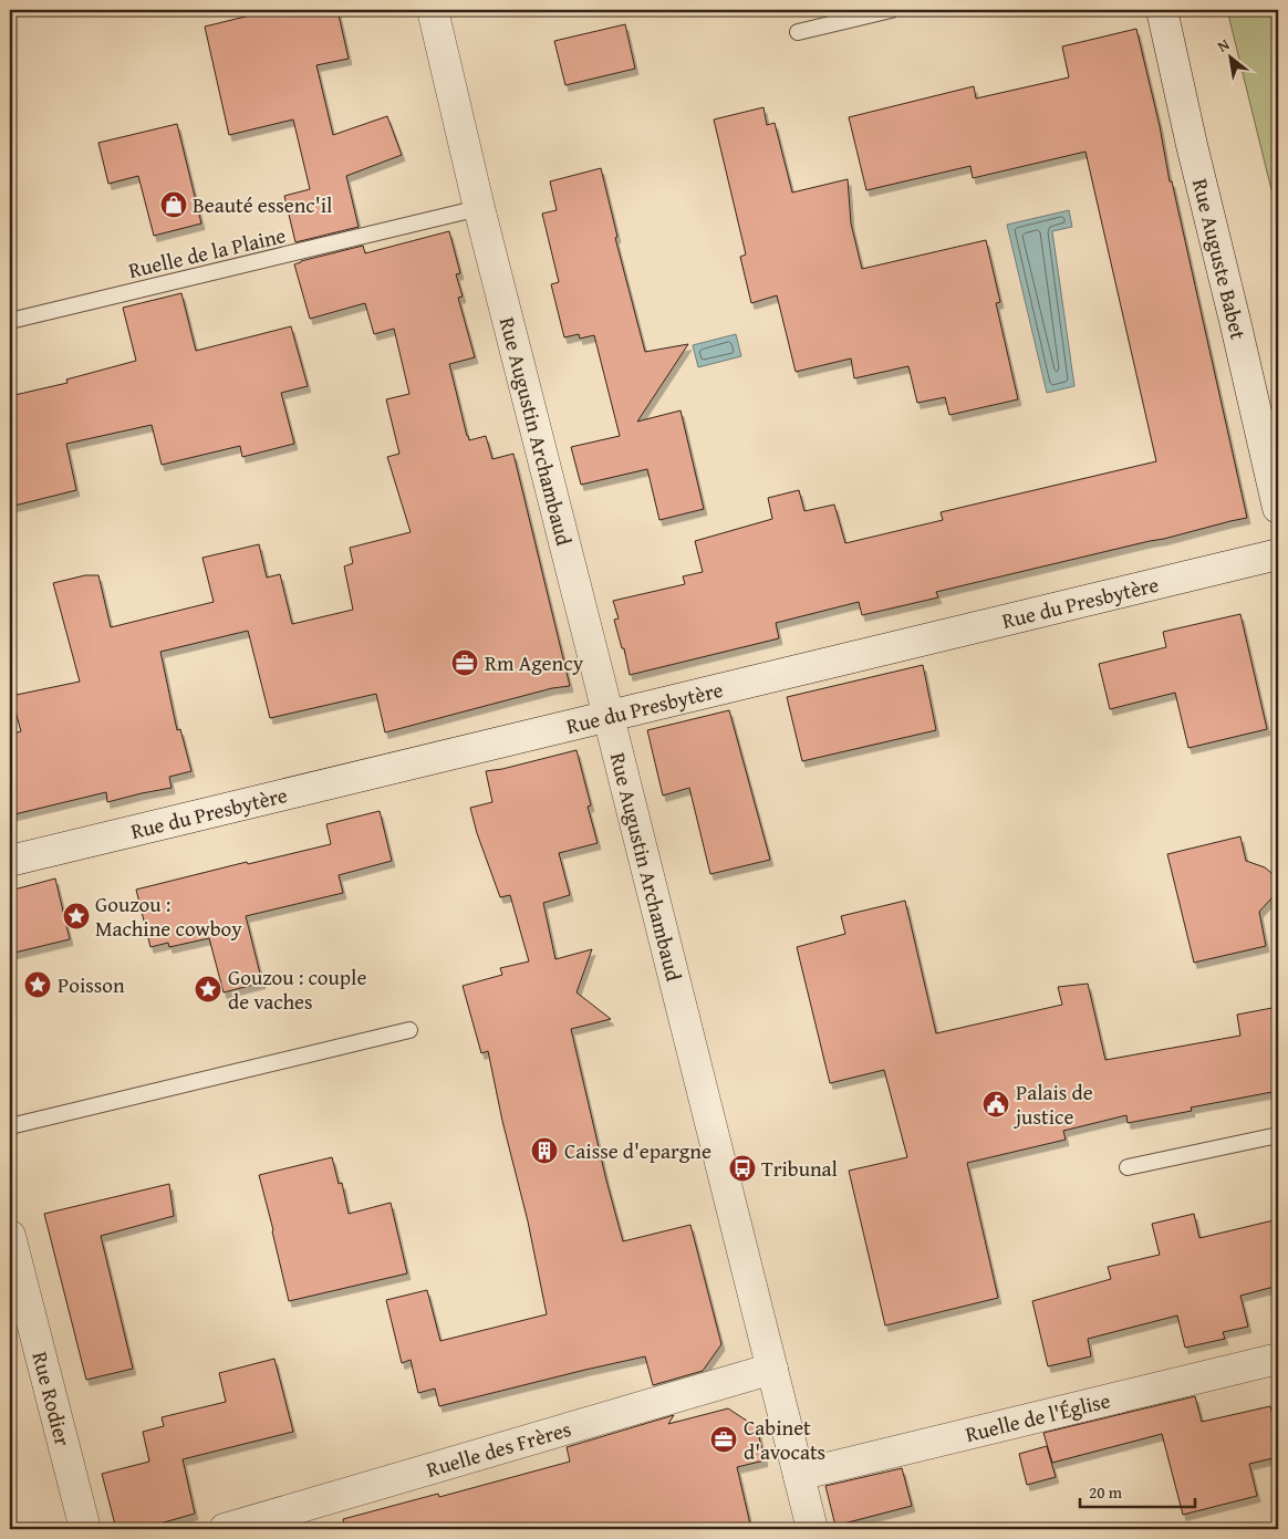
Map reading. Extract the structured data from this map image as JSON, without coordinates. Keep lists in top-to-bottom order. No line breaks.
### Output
{"streets":{"street":["Rue Auguste Babet","Rue Augustin Archambaud","Rue du Presbytère","Rue Rodier","Ruelle de l'Église","Ruelle des Frères"],"lane":["Ruelle de la Plaine"]},"crossings":[["Ruelle de la Plaine","Rue Augustin Archambaud"],["Rue Augustin Archambaud","Rue du Presbytère"],["Rue Augustin Archambaud","Ruelle de l'Église"],["Rue Augustin Archambaud","Ruelle des Frères"]],"places":{"shop":["Beauté essenc'il"],"office":["Rm Agency","Cabinet d'avocats"],"place":["Gouzou : Machine cowboy","Poisson","Gouzou : couple de vaches"],"public building":["Palais de justice"],"building":["Caisse d'epargne"],"bus stop":["Tribunal"]},"scale_bar":"20 m","north":"top left"}
